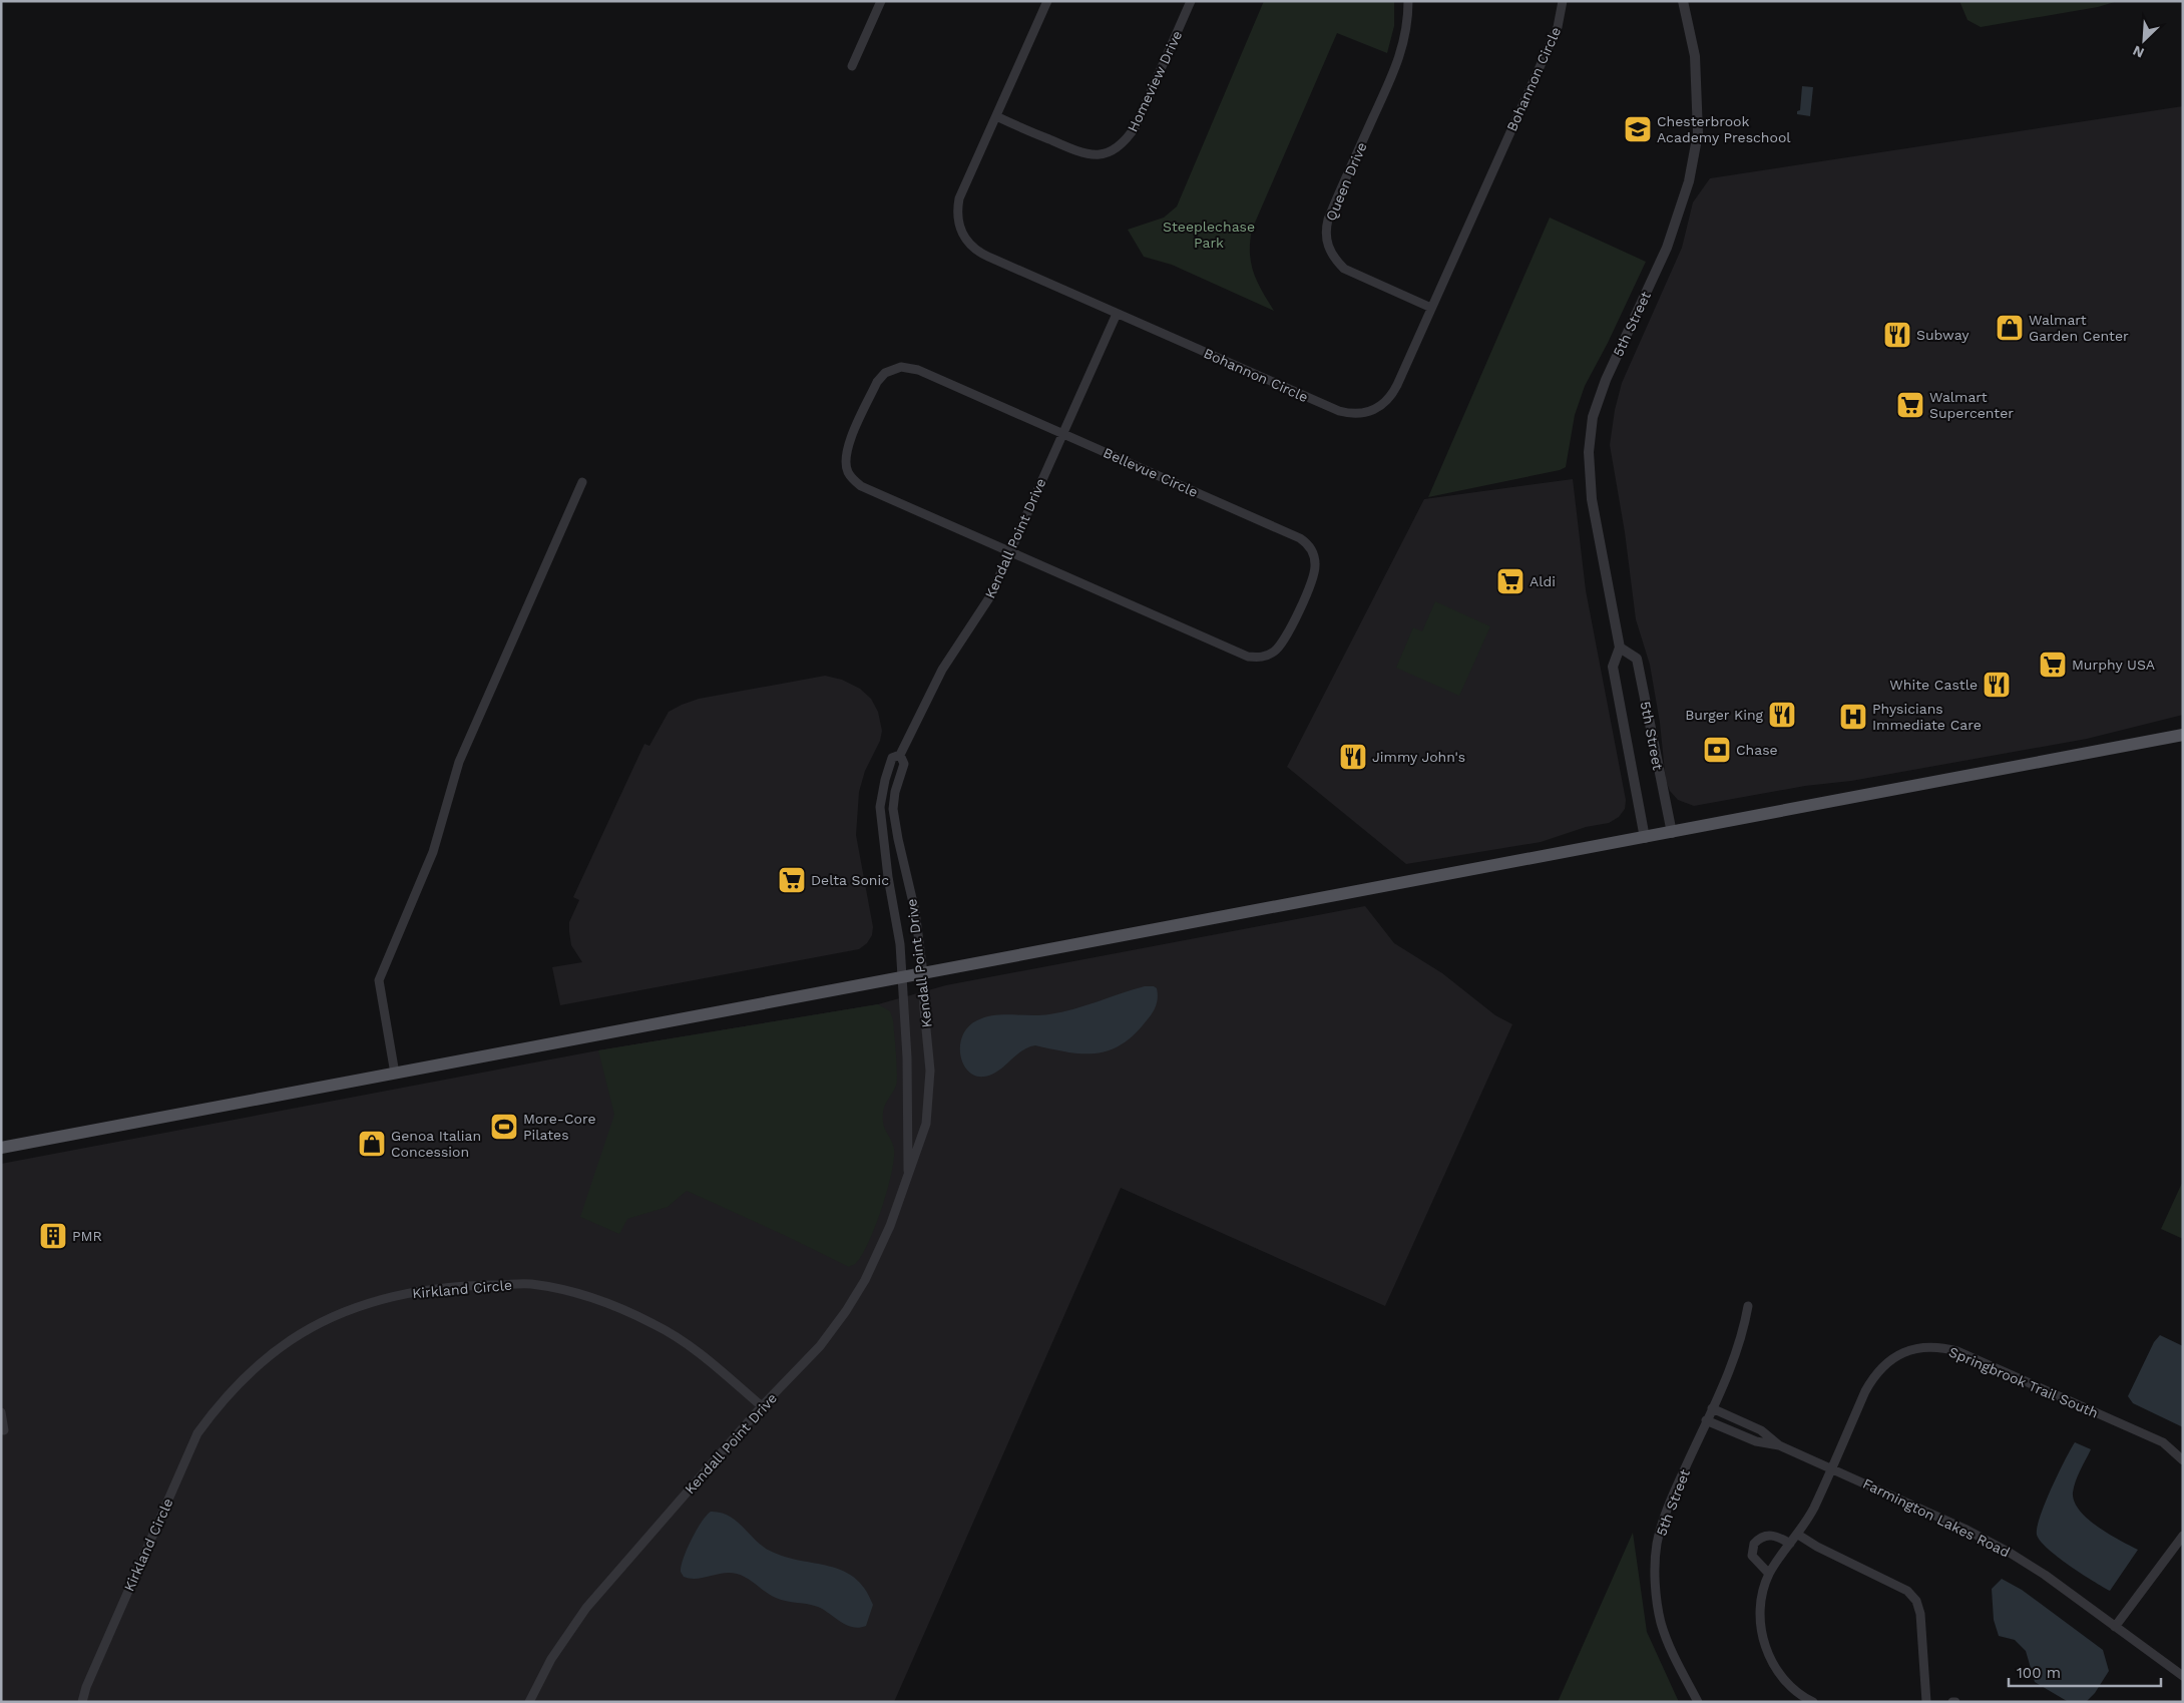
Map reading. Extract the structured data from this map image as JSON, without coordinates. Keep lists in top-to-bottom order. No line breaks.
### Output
{"streets":{"street":["Bohannon Circle","Homeview Drive","Queen Drive","5th Street","Bellevue Circle","Kendall Point Drive","Kirkland Circle","Springbrook Trail South","Farmington Lakes Road"]},"crossings":[["Bohannon Circle","Homeview Drive"],["Bohannon Circle","Queen Drive"],["Bohannon Circle","Kendall Point Drive"],["5th Street","Farmington Lakes Road"],["Bellevue Circle","Kendall Point Drive"],["Kendall Point Drive","Kirkland Circle"],["Springbrook Trail South","Farmington Lakes Road"]],"parks":["Steeplechase Park"],"places":{"school or university":["Chesterbrook Academy Preschool"],"shop":["Walmart Garden Center","Genoa Italian Concession"],"restaurant":["Subway","White Castle","Burger King","Jimmy John's"],"supermarket":["Walmart Supercenter","Aldi","Murphy USA","Delta Sonic"],"hospital":["Physicians Immediate Care"],"bank":["Chase"],"sports":["More-Core Pilates"],"building":["PMR"]},"scale_bar":"100 m","north":"bottom left"}
